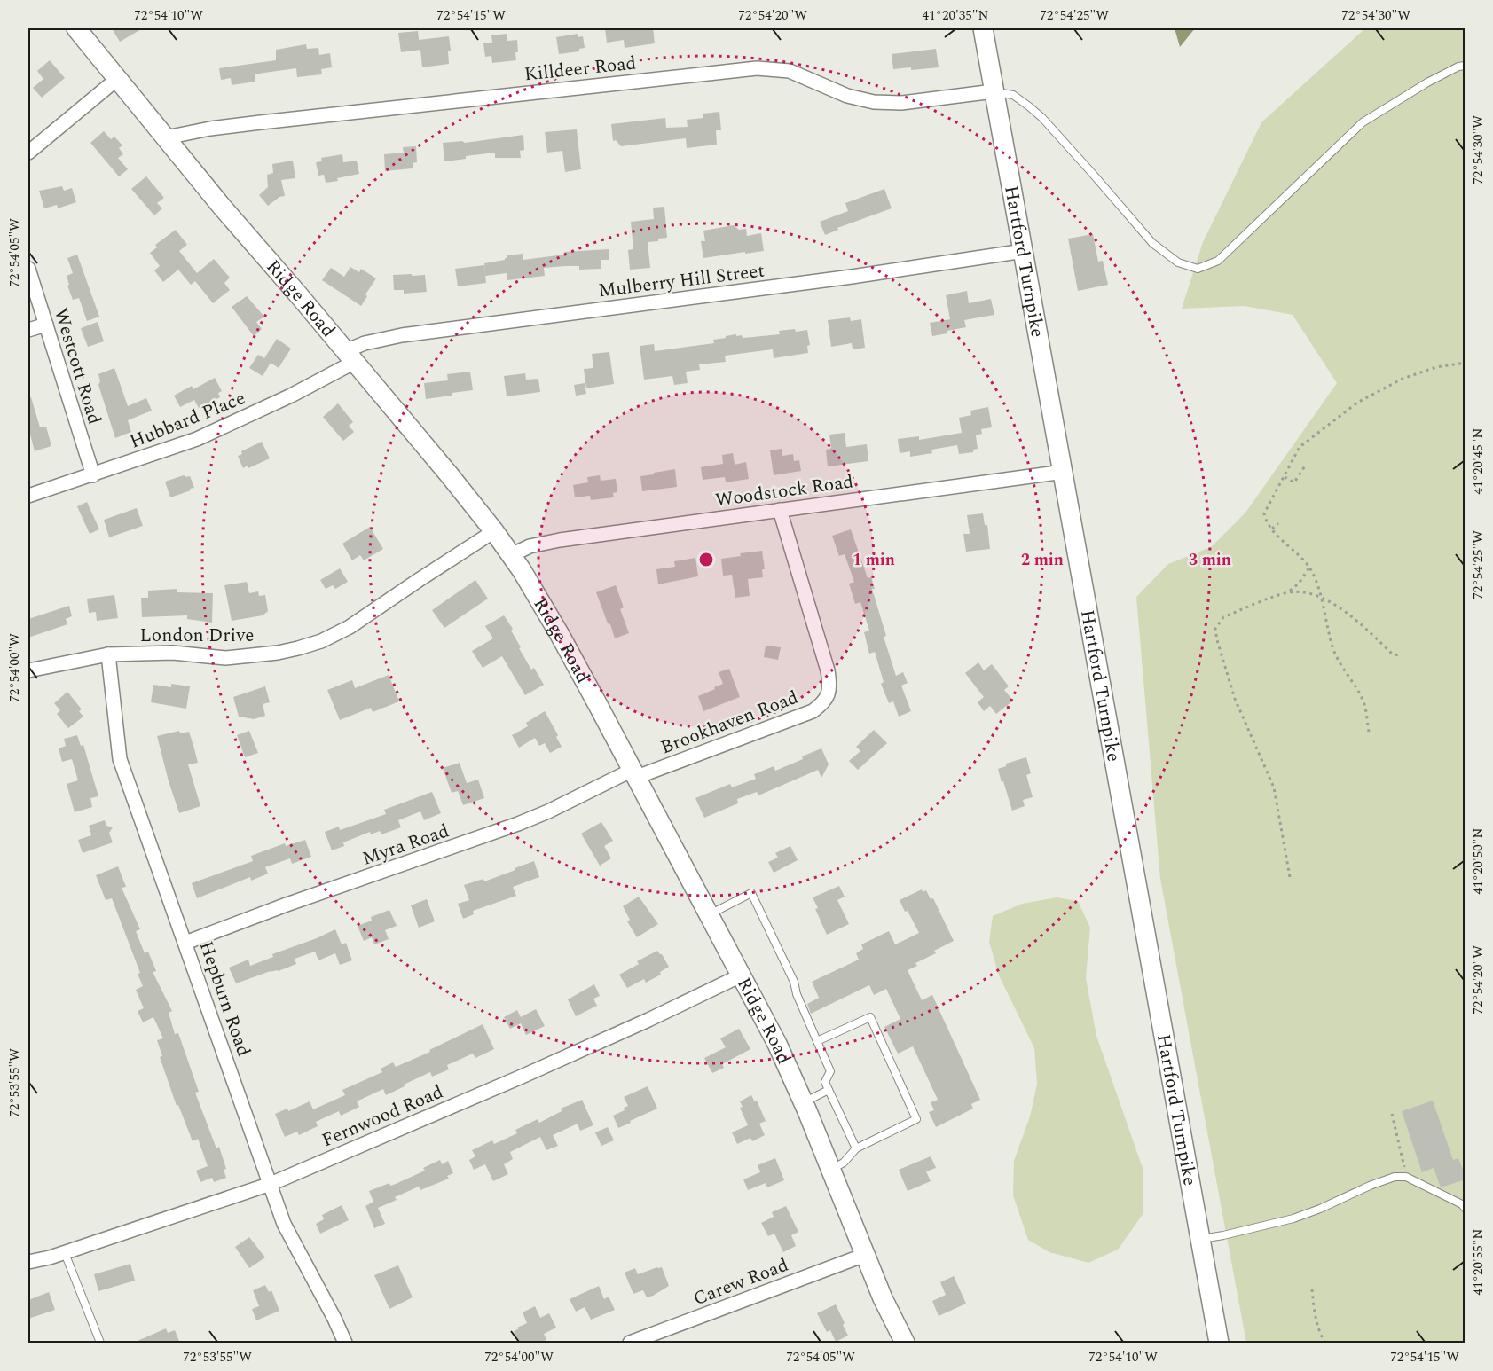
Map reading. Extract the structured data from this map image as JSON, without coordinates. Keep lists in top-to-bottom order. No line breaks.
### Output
{"streets":{"main road":["Hartford Turnpike","Ridge Road"],"street":["Killdeer Road","Mulberry Hill Street","Westcott Road","Hubbard Place","Woodstock Road","London Drive","Brookhaven Road","Myra Road","Hepburn Road","Fernwood Road","Carew Road"]},"crossings":[["Killdeer Road","Hartford Turnpike"],["Killdeer Road","Ridge Road"],["Hartford Turnpike","Mulberry Hill Street"],["Hartford Turnpike","Woodstock Road"],["Mulberry Hill Street","Ridge Road"],["Mulberry Hill Street","Hubbard Place"],["Ridge Road","Hubbard Place"],["Ridge Road","Woodstock Road"],["Ridge Road","London Drive"],["Ridge Road","Brookhaven Road"],["Ridge Road","Myra Road"],["Ridge Road","Fernwood Road"],["Ridge Road","Carew Road"],["Westcott Road","Hubbard Place"],["Woodstock Road","Brookhaven Road"],["London Drive","Hepburn Road"],["Brookhaven Road","Myra Road"],["Myra Road","Hepburn Road"],["Hepburn Road","Fernwood Road"]],"coordinates":["72°54'10\"W","72°54'15\"W","72°54'20\"W","41°20'35\"N","72°54'25\"W","72°54'30\"W","72°54'05\"W","41°20'45\"N","72°54'00\"W","41°20'50\"N","72°53'55\"W","41°20'55\"N"],"rings":["1 min","2 min","3 min"]}
